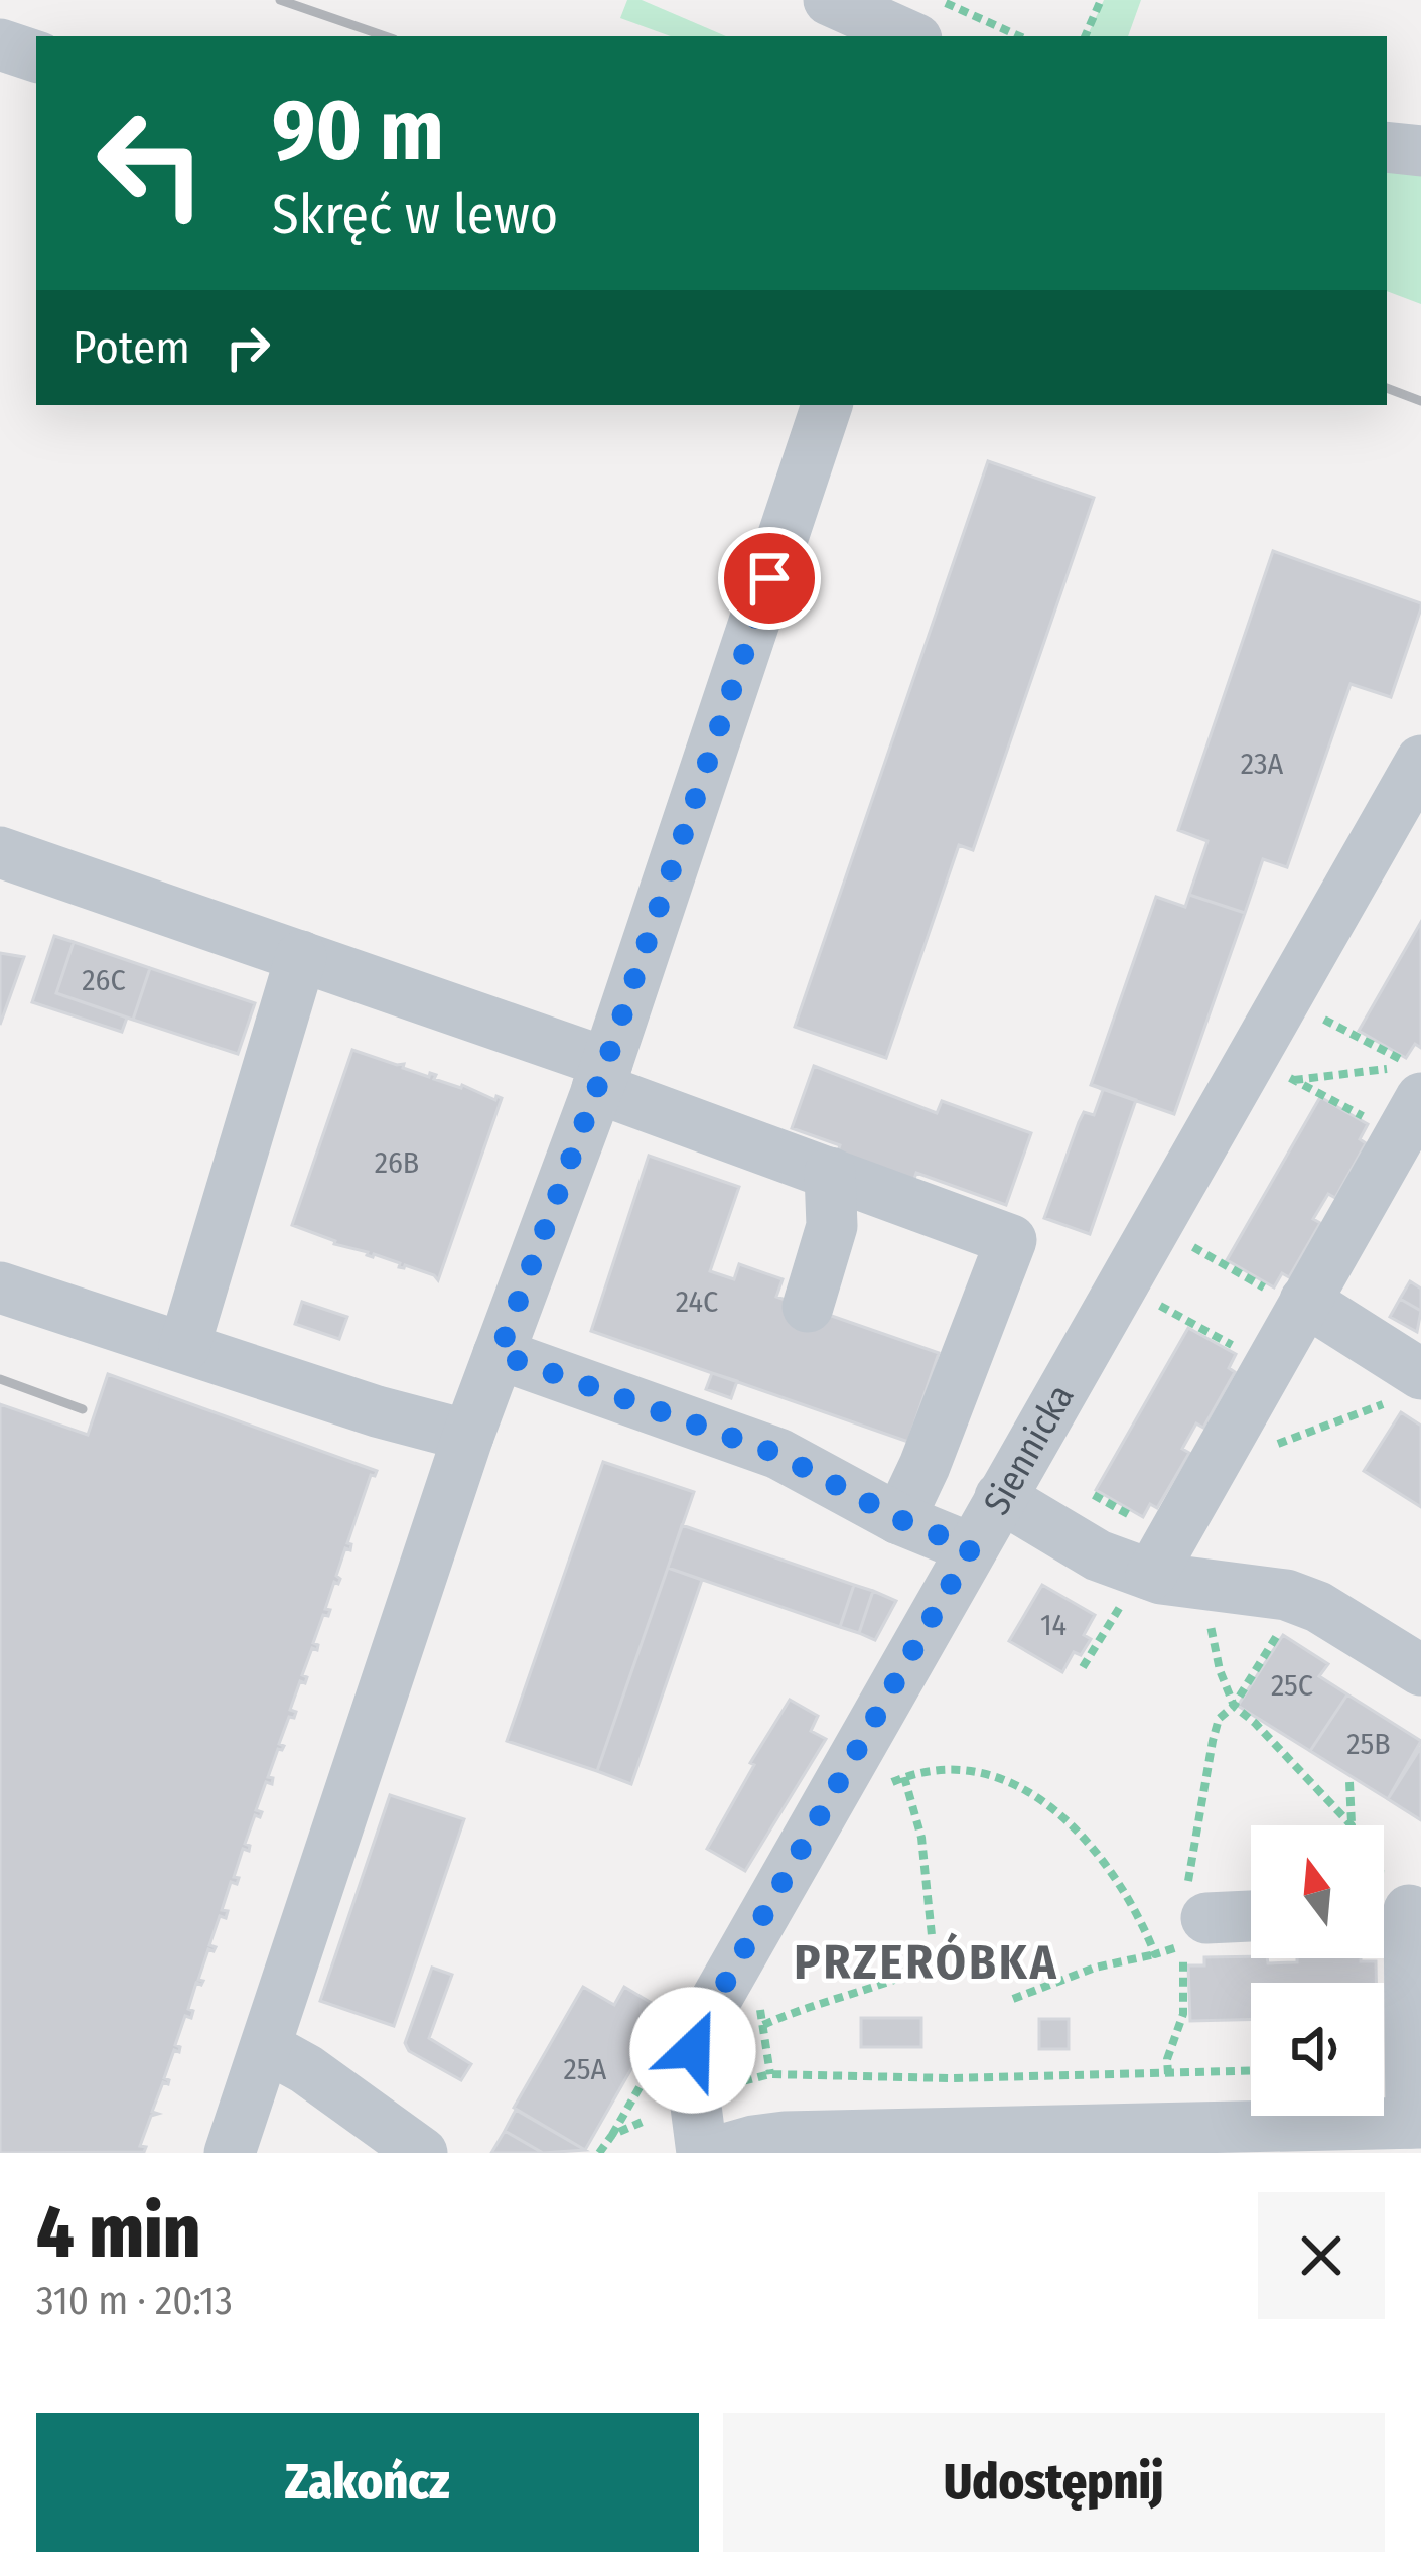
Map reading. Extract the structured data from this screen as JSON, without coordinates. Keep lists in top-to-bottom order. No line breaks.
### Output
{"streets":{"street":["Siennicka"]},"districts":["PRZERÓBKA"],"house_numbers":["23A","26C","26B","24C","14","25C","25B","25A"],"north":"top","page":{"turn":["90 m","Skręć w lewo"],"then":"Potem","heading":["4 min","310 m · 20:13"],"buttons":["Zakończ","Udostępnij"]}}
